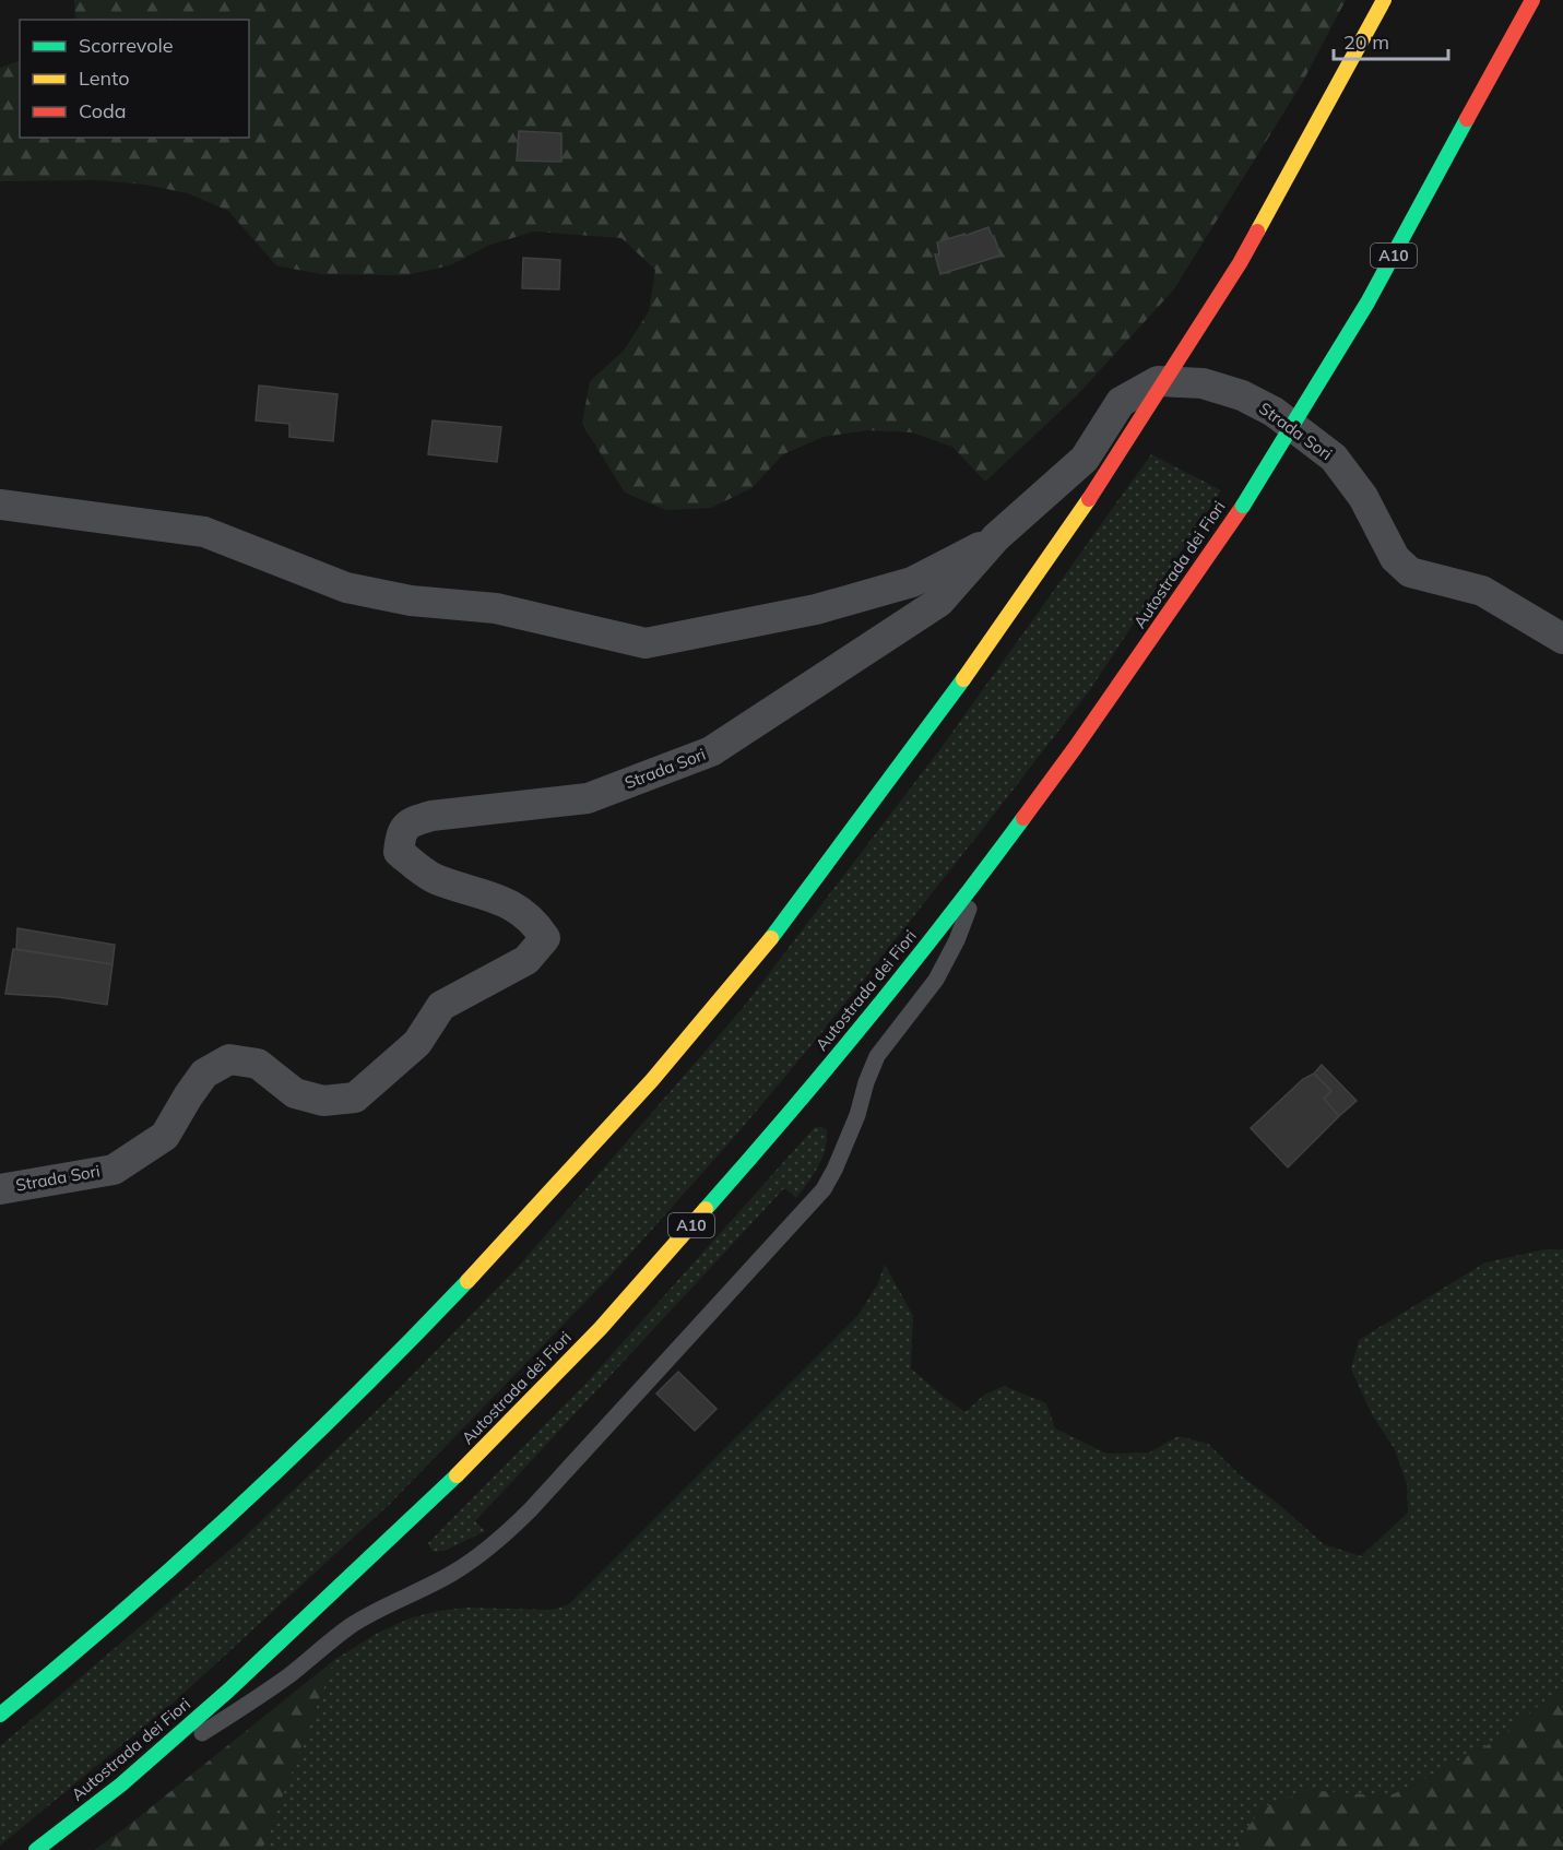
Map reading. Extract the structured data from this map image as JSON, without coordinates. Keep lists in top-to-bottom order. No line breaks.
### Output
{"streets":{"highway":["A10","Autostrada dei Fiori"],"street":["Strada Sori"]},"legend":["Scorrevole","Lento","Coda"],"scale_bar":"20 m"}
